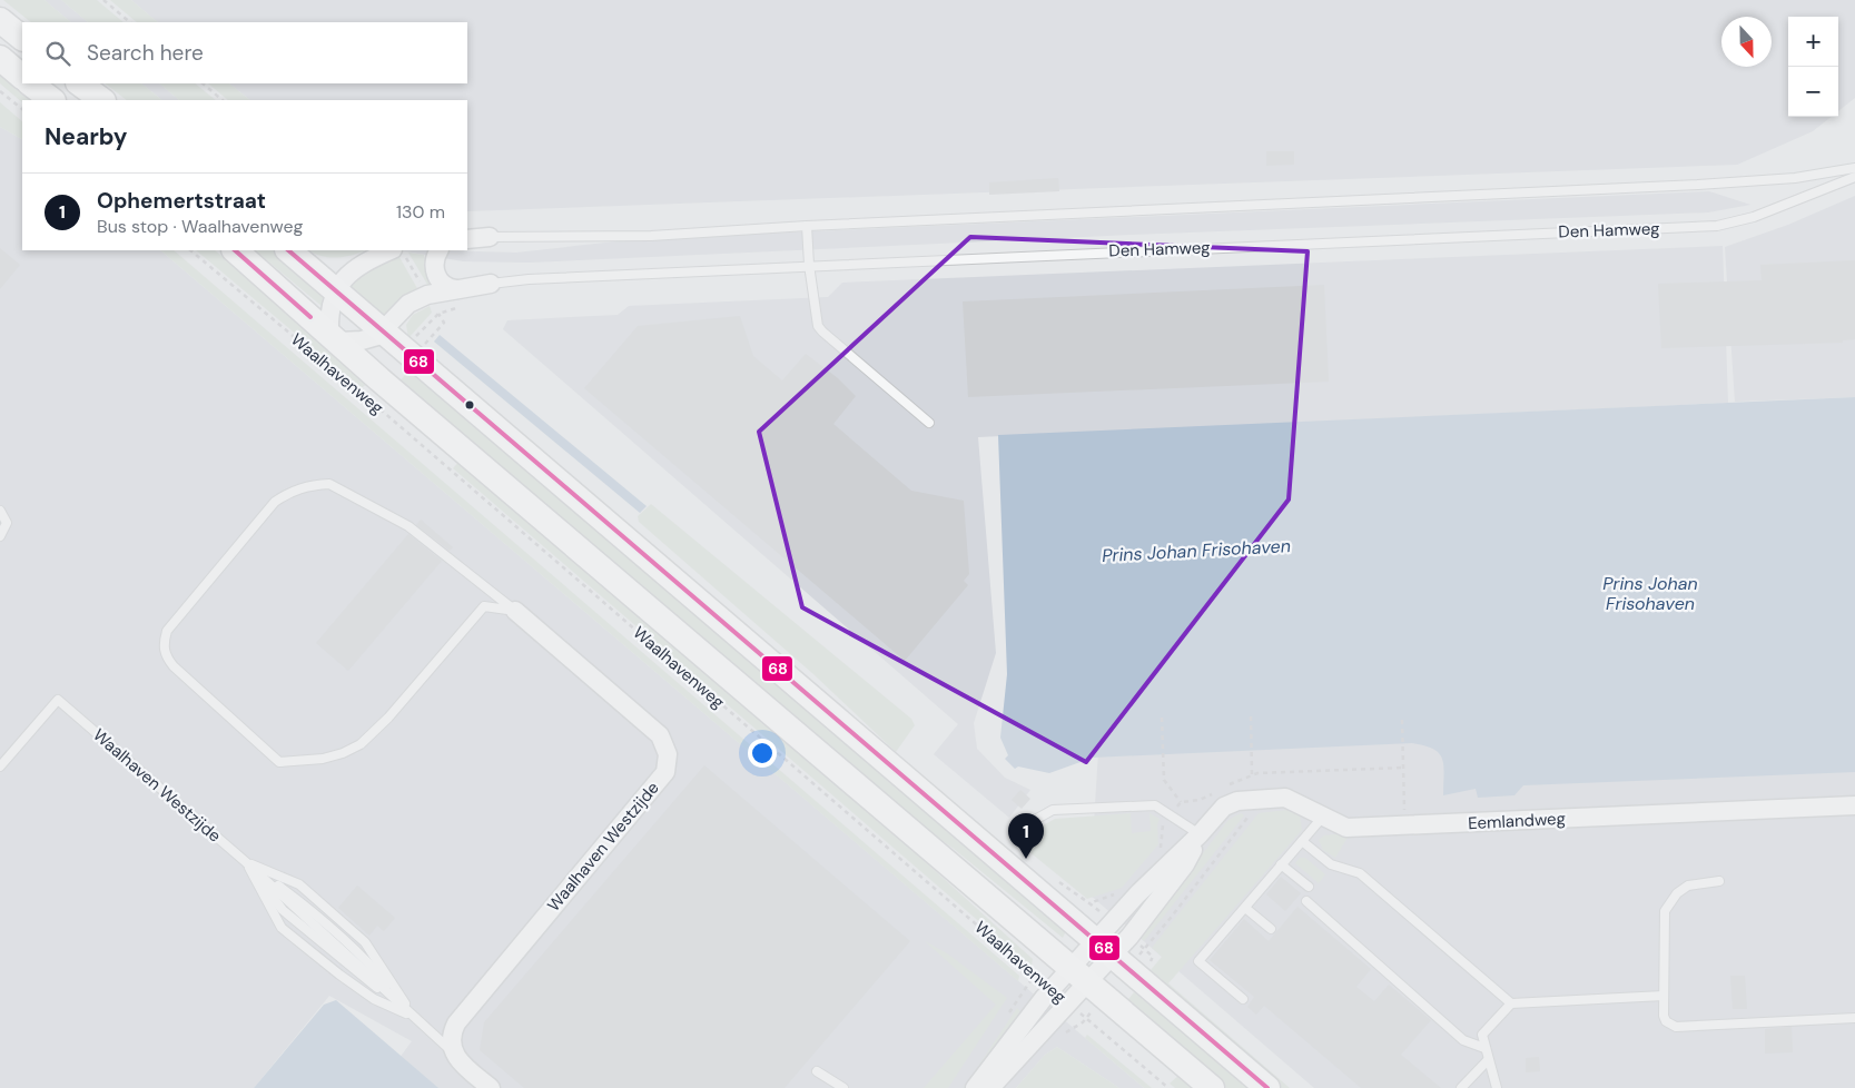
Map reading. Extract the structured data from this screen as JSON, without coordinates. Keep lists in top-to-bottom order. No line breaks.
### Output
{"streets":{"street":["Den Hamweg","Waalhavenweg","Waalhaven Westzijde","Eemlandweg"]},"crossings":[["Den Hamweg","Waalhavenweg"],["Waalhavenweg","Eemlandweg"]],"water":["Prins Johan Frisohaven"],"lines":["transit line 68"],"north":"bottom","page":{"map_buttons":["+","−"],"search":"Search here","heading":"Nearby","list":[{"mark":"1","name":"Ophemertstraat","note":"Bus stop · Waalhavenweg","value":"130 m"}],"pins":"1"}}
